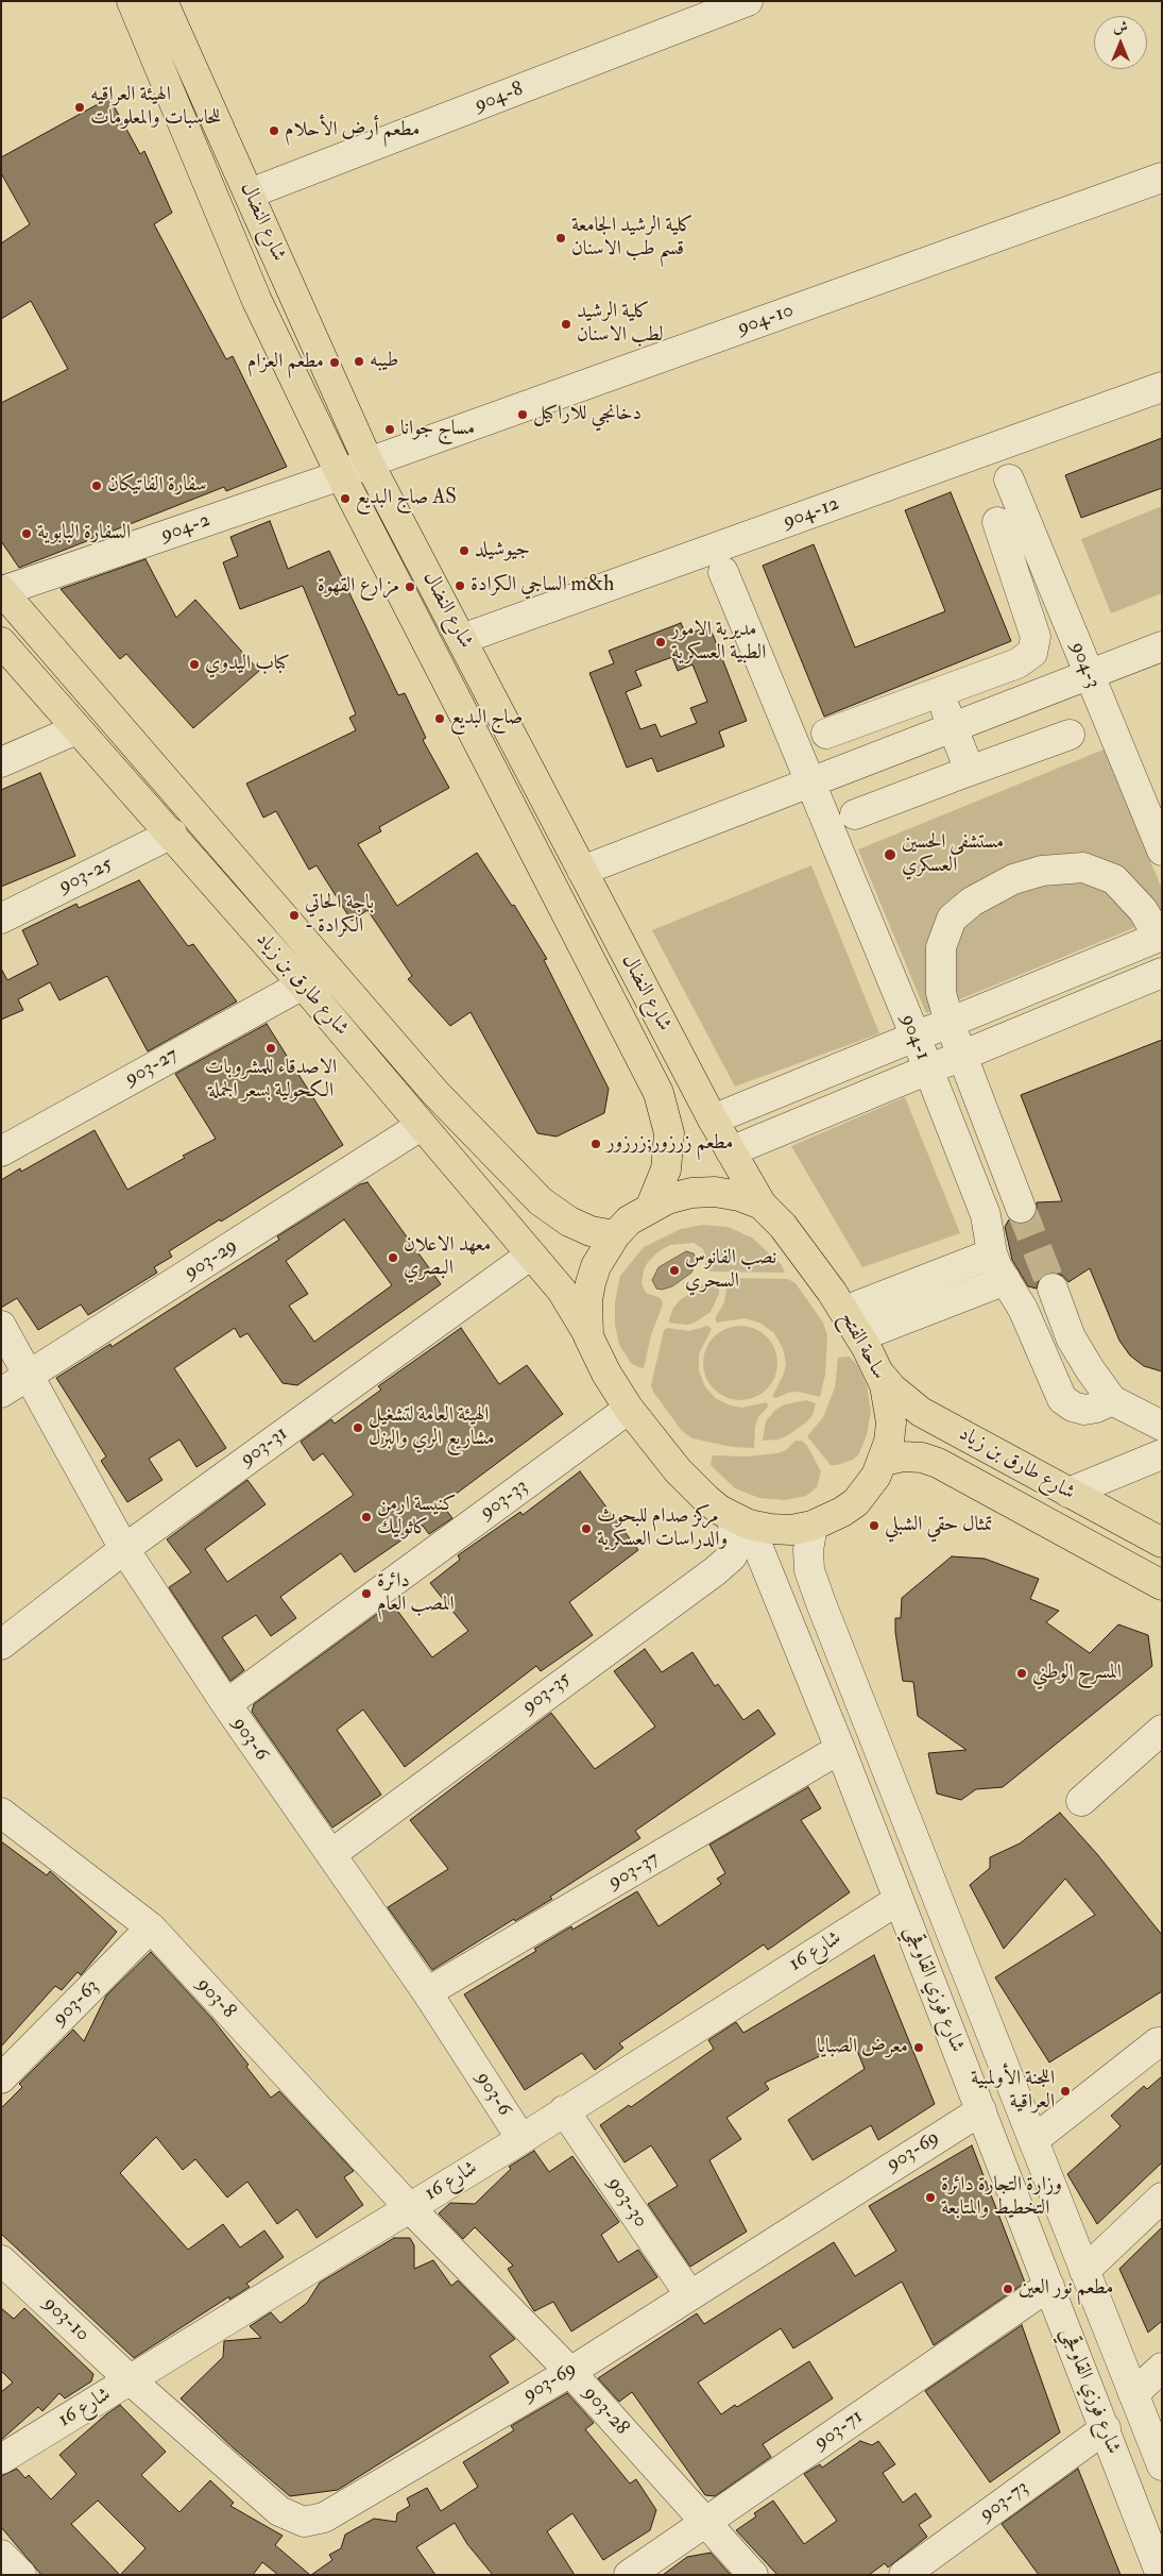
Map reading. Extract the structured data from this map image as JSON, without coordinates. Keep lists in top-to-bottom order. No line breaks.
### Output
{"streets":{"main road":["شارع النضال","شارع طارق بن زياد","ساحة الفتح"],"street":["904-8","904-10","904-12","904-2","904-3","903-25","904-1","903-27","903-29","903-31","903-33","903-35","903-6","903-37","شارع 16","شارع فوزي القاوقجي","903-8","903-63","903-69","903-30","903-10","903-28","903-71","903-73"]},"crossings":[["904-8","شارع النضال"],["شارع النضال","904-10"],["شارع النضال","904-12"],["شارع النضال","904-2"],["شارع النضال","ساحة الفتح"],["904-10","904-2"],["904-2","شارع طارق بن زياد"],["903-25","شارع طارق بن زياد"],["شارع طارق بن زياد","903-27"],["شارع طارق بن زياد","903-29"],["شارع طارق بن زياد","ساحة الفتح"],["شارع طارق بن زياد","903-31"],["903-29","903-6"],["ساحة الفتح","903-33"],["ساحة الفتح","903-35"],["ساحة الفتح","شارع فوزي القاوقجي"],["903-31","903-6"],["903-33","903-6"],["903-35","903-6"],["903-35","شارع فوزي القاوقجي"],["903-6","903-37"],["903-6","شارع 16"],["903-37","شارع فوزي القاوقجي"],["شارع 16","شارع فوزي القاوقجي"],["شارع 16","903-8"],["شارع 16","903-69"],["شارع 16","903-30"],["شارع 16","903-10"],["شارع 16","903-28"],["شارع فوزي القاوقجي","903-69"],["شارع فوزي القاوقجي","903-71"],["شارع فوزي القاوقجي","903-73"],["903-8","903-63"],["903-8","903-28"],["903-69","903-30"],["903-69","903-10"],["903-69","903-28"],["903-28","903-71"]],"places":["الهيئة العراقيه للحاسبات والمعلومات","مطعم أرض الأحلام","كلية الرشيد الجامعة قسم طب الاسنان","كلية الرشيد لطب الاسنان","طيبه","مطعم العزام","دخانجي للاراكيل","مساج جوانا","سفارة الفاتيكان","صاج البديع AS","السفارة البابوية","جيوشيلد","الساجي الكرادة m&h","مزارع القهوة","مديرية الامور الطبية العسكرية","كباب اليدوي","صاج البديع","مستشفى الحسين العسكري","باجة الحاتي - الكرادة","الاصدقاء للمشروبات الكحولية بسعر الجملة","مطعم زرزور;زرزور","معهد الاعلان البصري","نصب الفانوس السحري","الهيئة العامة لتشغيل مشاريع الري والبزل","كنيسة ارمن كاثوليك","تمثال حقي الشبلي","مركز صدام للبحوث والدراسات العسكرية","دائرة المصب العام","المسرح الوطني","معرض الصبايا","اللجنة الأولمبية العراقية","وزارة التجارة دائرة التخطيط والمتابعة","مطعم نور العين"],"north":"top"}
